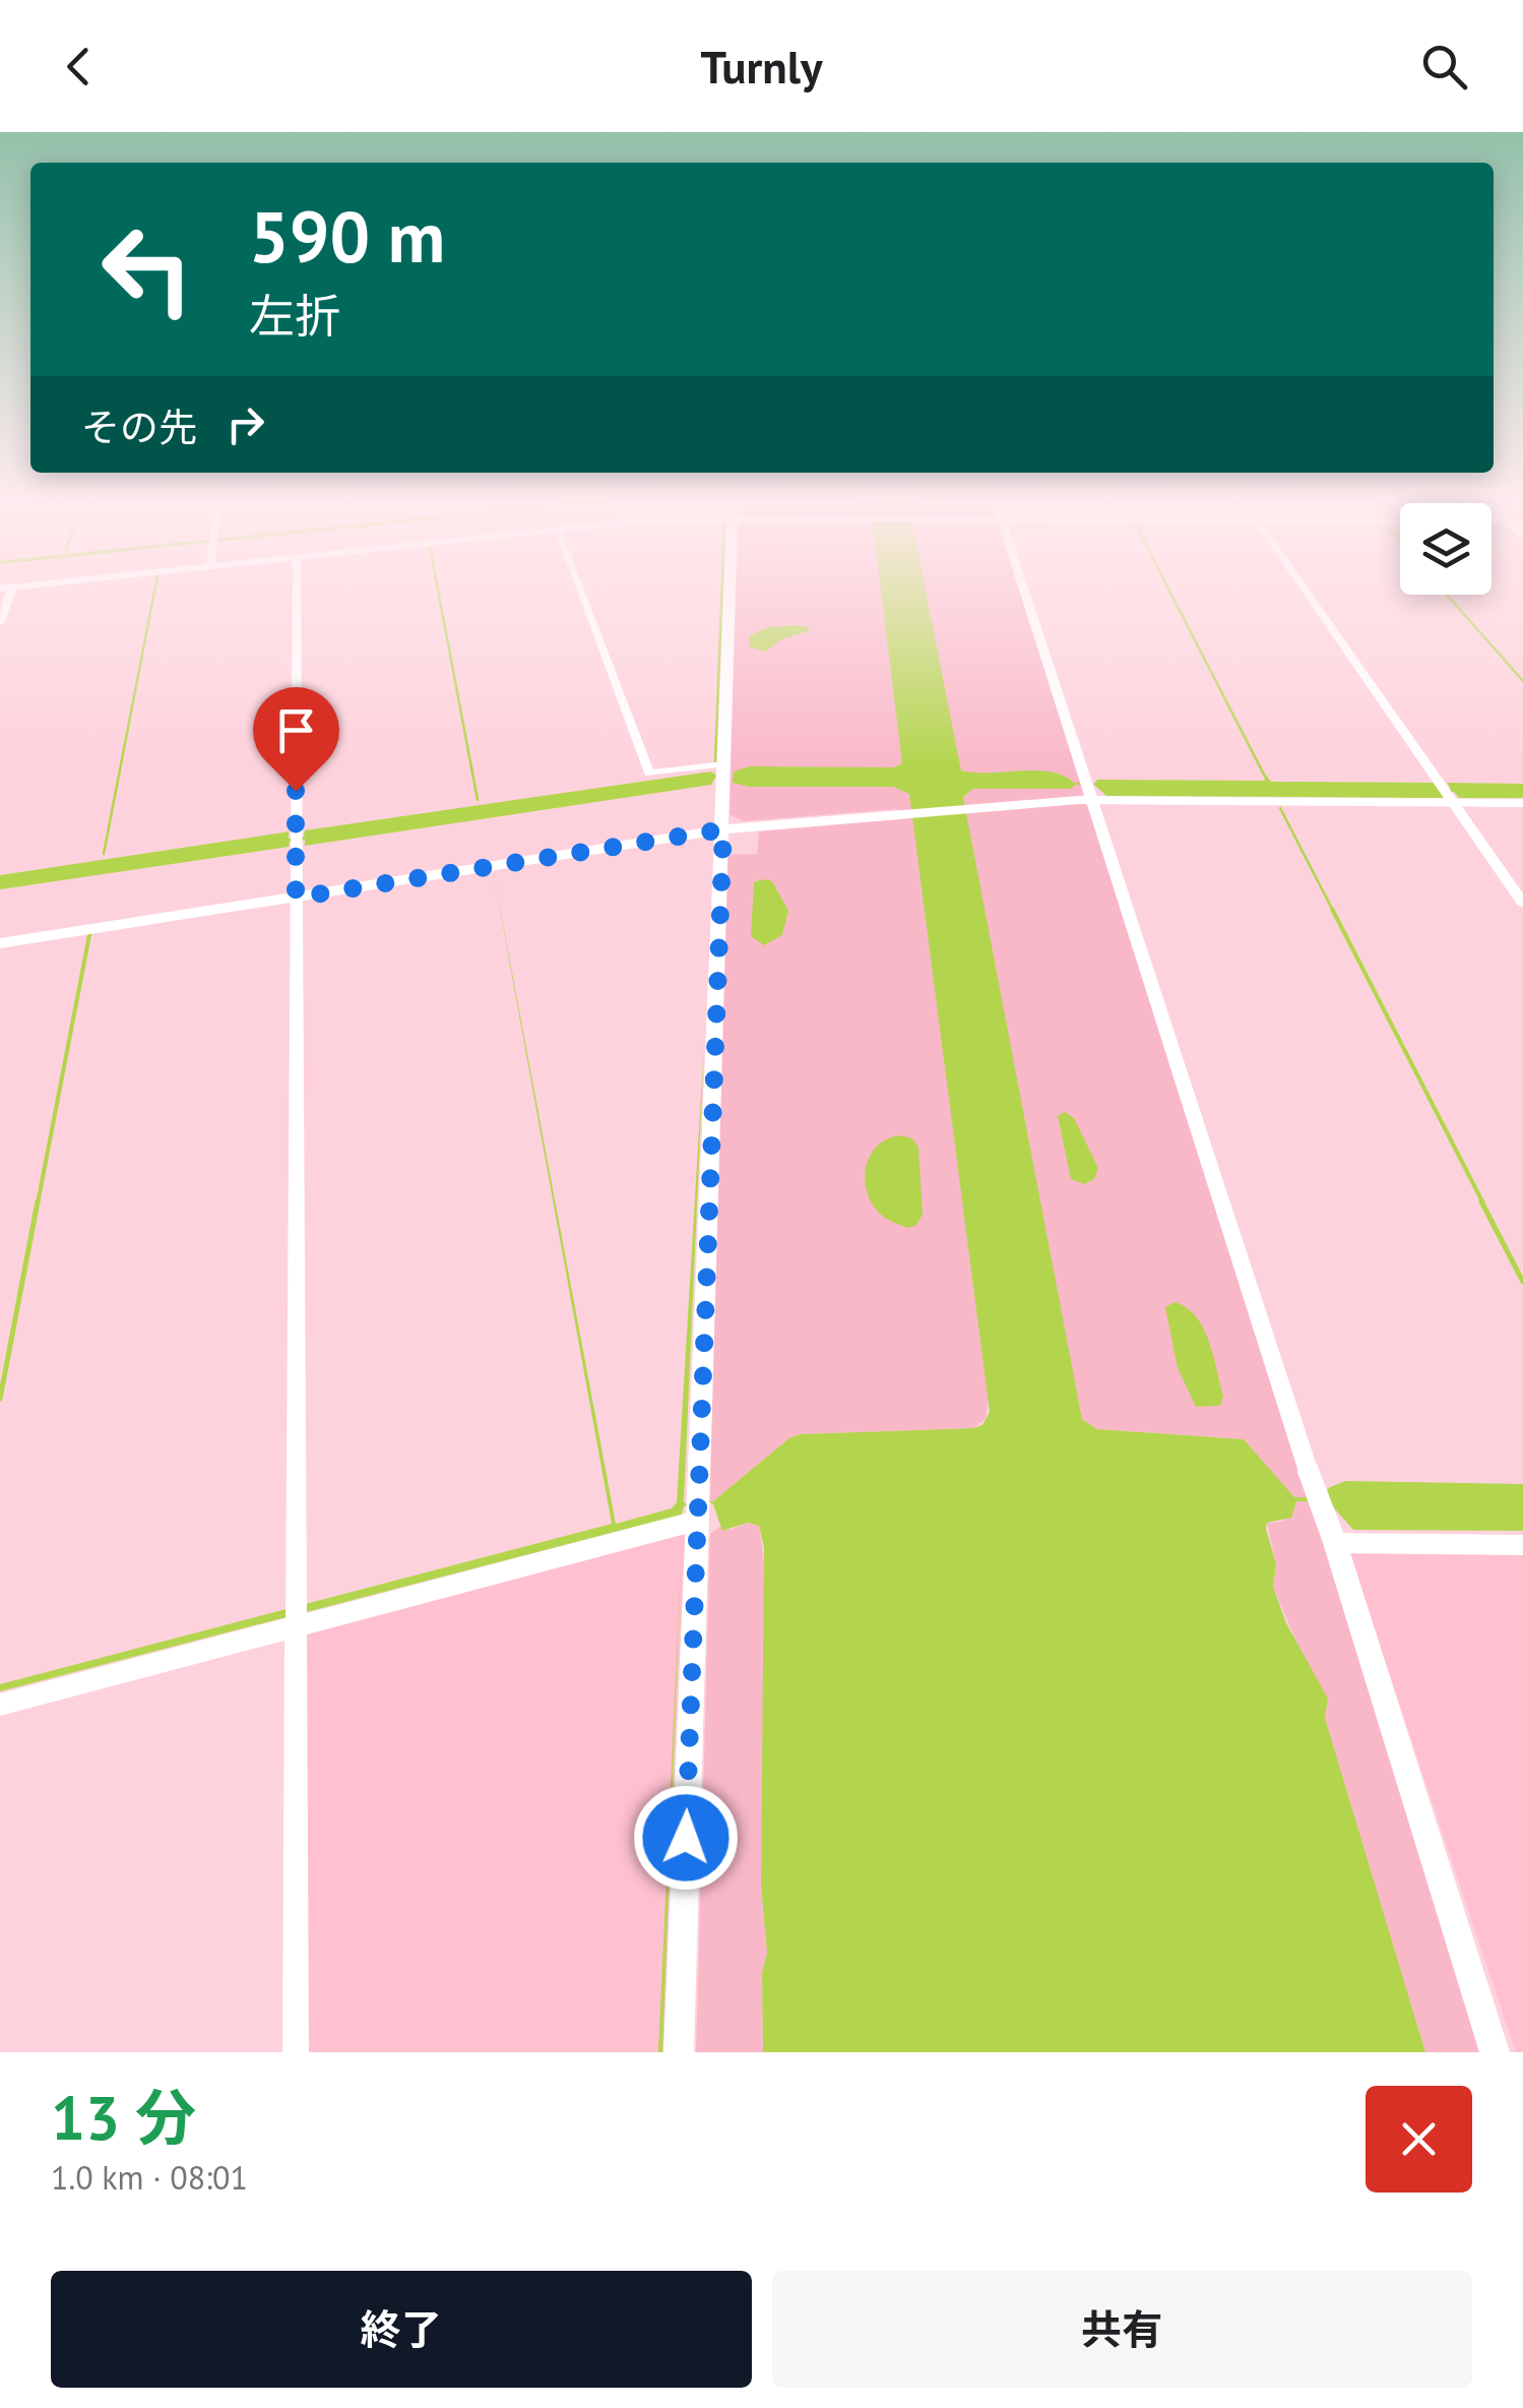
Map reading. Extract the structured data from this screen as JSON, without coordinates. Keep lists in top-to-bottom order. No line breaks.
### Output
{"page":{"header":"Turnly","turn":["590 m","左折"],"then":"その先","heading":["13 分","1.0 km · 08:01"],"buttons":["終了","共有"]}}
